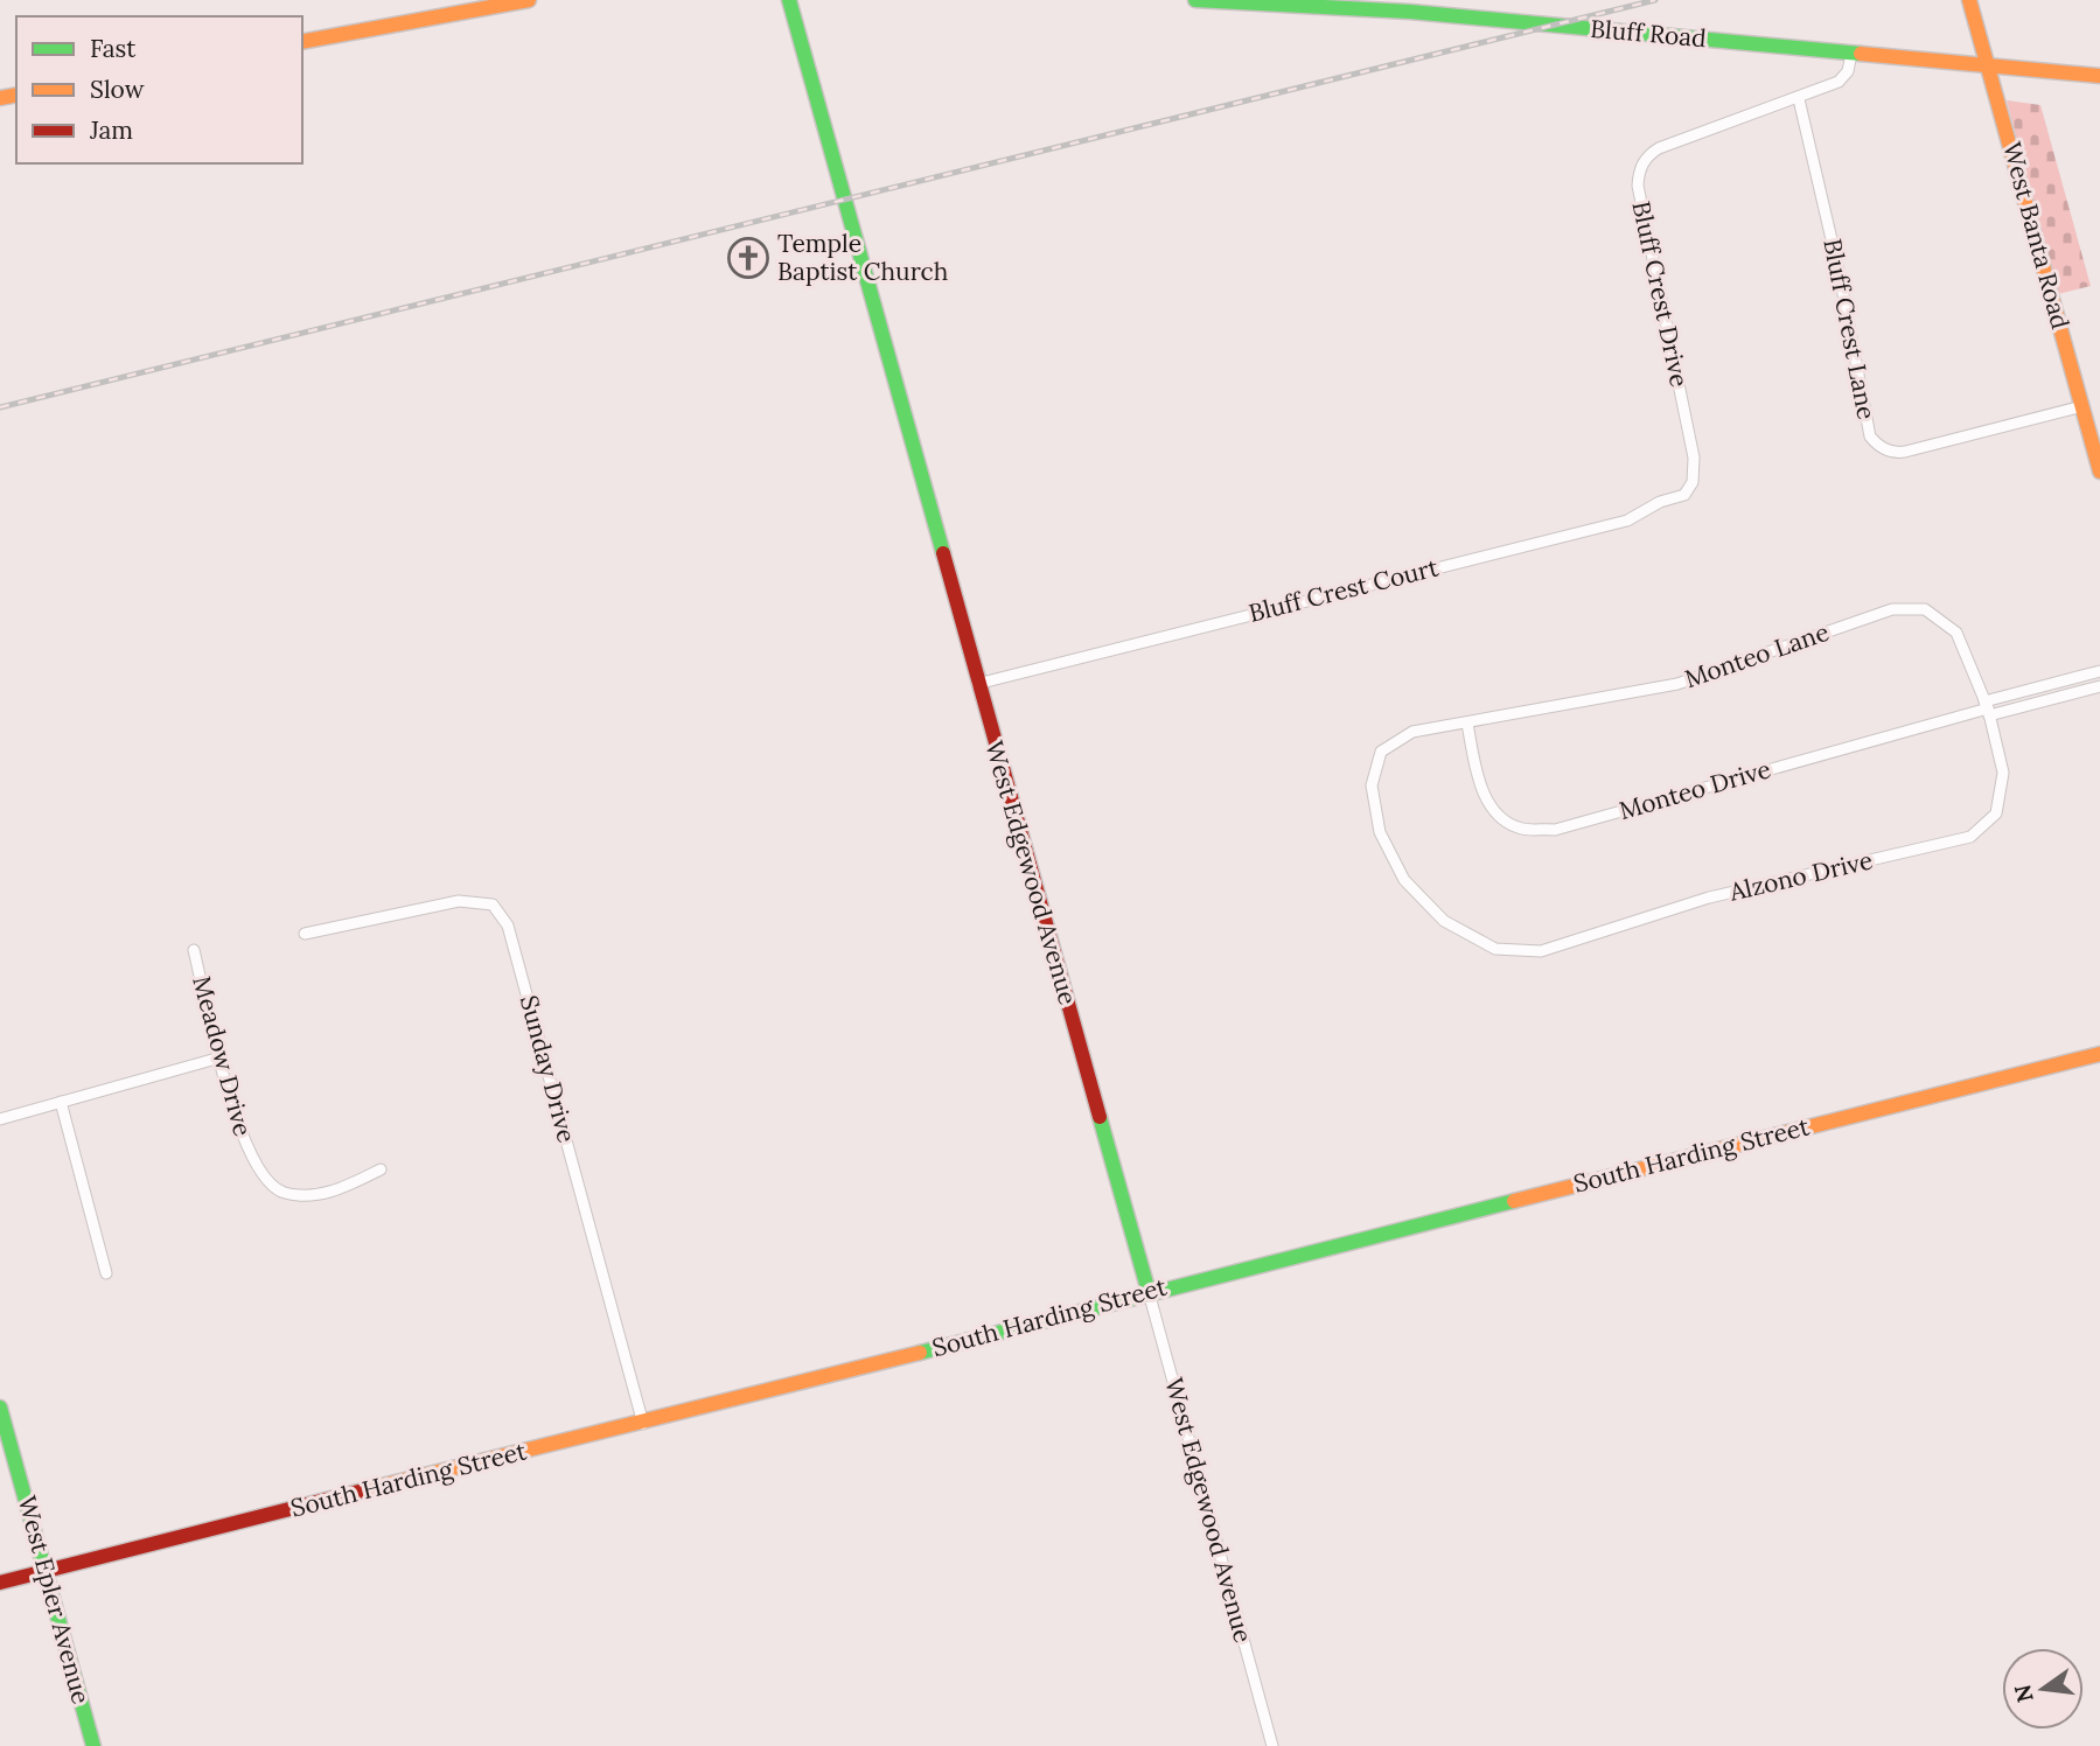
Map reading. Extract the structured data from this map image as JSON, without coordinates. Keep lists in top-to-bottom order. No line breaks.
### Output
{"streets":{"street":["Bluff Road","West Banta Road","Bluff Crest Drive","Bluff Crest Lane","Bluff Crest Court","Monteo Lane","Monteo Drive","West Edgewood Avenue","Alzono Drive","Meadow Drive","Sunday Drive","South Harding Street","West Epler Avenue"]},"crossings":[["Bluff Road","West Banta Road"],["Bluff Road","Bluff Crest Drive"],["West Banta Road","Bluff Crest Lane"],["Bluff Crest Drive","Bluff Crest Lane"],["Bluff Crest Drive","Bluff Crest Court"],["Bluff Crest Court","West Edgewood Avenue"],["Monteo Lane","Monteo Drive"],["Monteo Lane","Alzono Drive"],["Monteo Drive","Alzono Drive"],["West Edgewood Avenue","South Harding Street"],["Sunday Drive","South Harding Street"],["South Harding Street","West Epler Avenue"]],"places":{"church":["Temple Baptist Church"]},"legend":["Fast","Slow","Jam"],"north":"left"}
